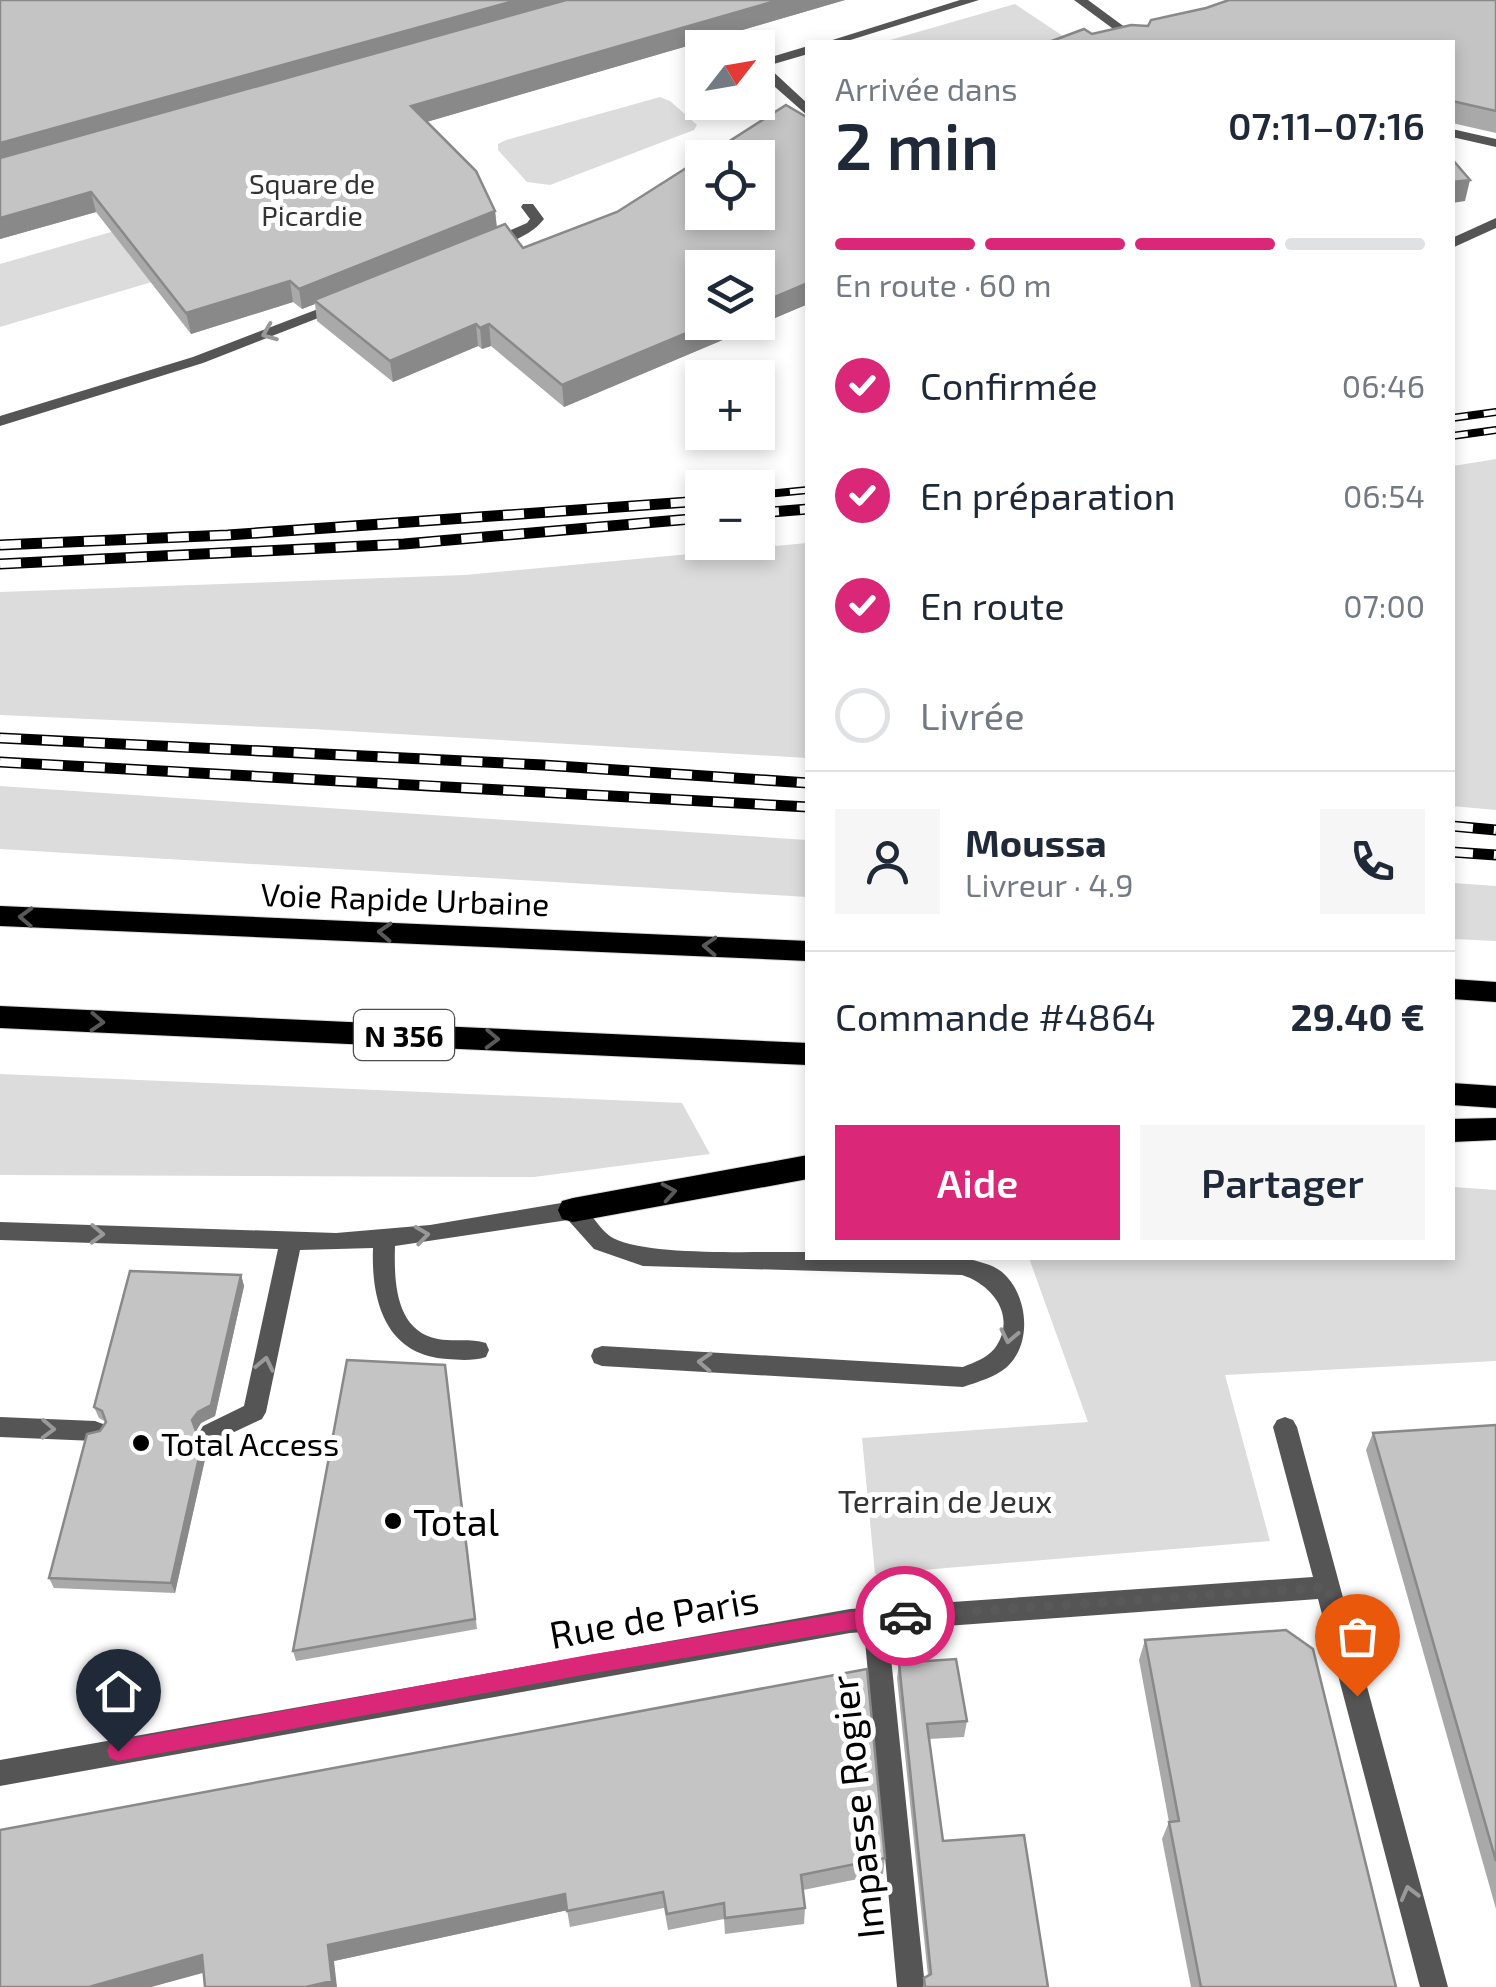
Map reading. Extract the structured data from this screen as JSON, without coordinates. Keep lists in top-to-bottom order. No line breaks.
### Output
{"streets":{"highway":["Voie Rapide Urbaine","N 356"],"street":["Rue de Paris","Impasse Rogier"]},"crossings":[["Rue de Paris","Impasse Rogier"]],"parks":["Square de Picardie","Terrain de Jeux"],"places":["Total Access","Total"],"north":"top right","page":{"map_buttons":["+","−"],"heading":["2 min","Arrivée dans","07:11–07:16"],"panel":["Moussa","Livreur · 4.9","Commande #4864","29.40 €"],"bar":"En route · 60 m","list":[["Confirmée","06:46"],["En préparation","06:54"],["En route","07:00"],"Livrée"],"buttons":["Aide","Partager"]}}
